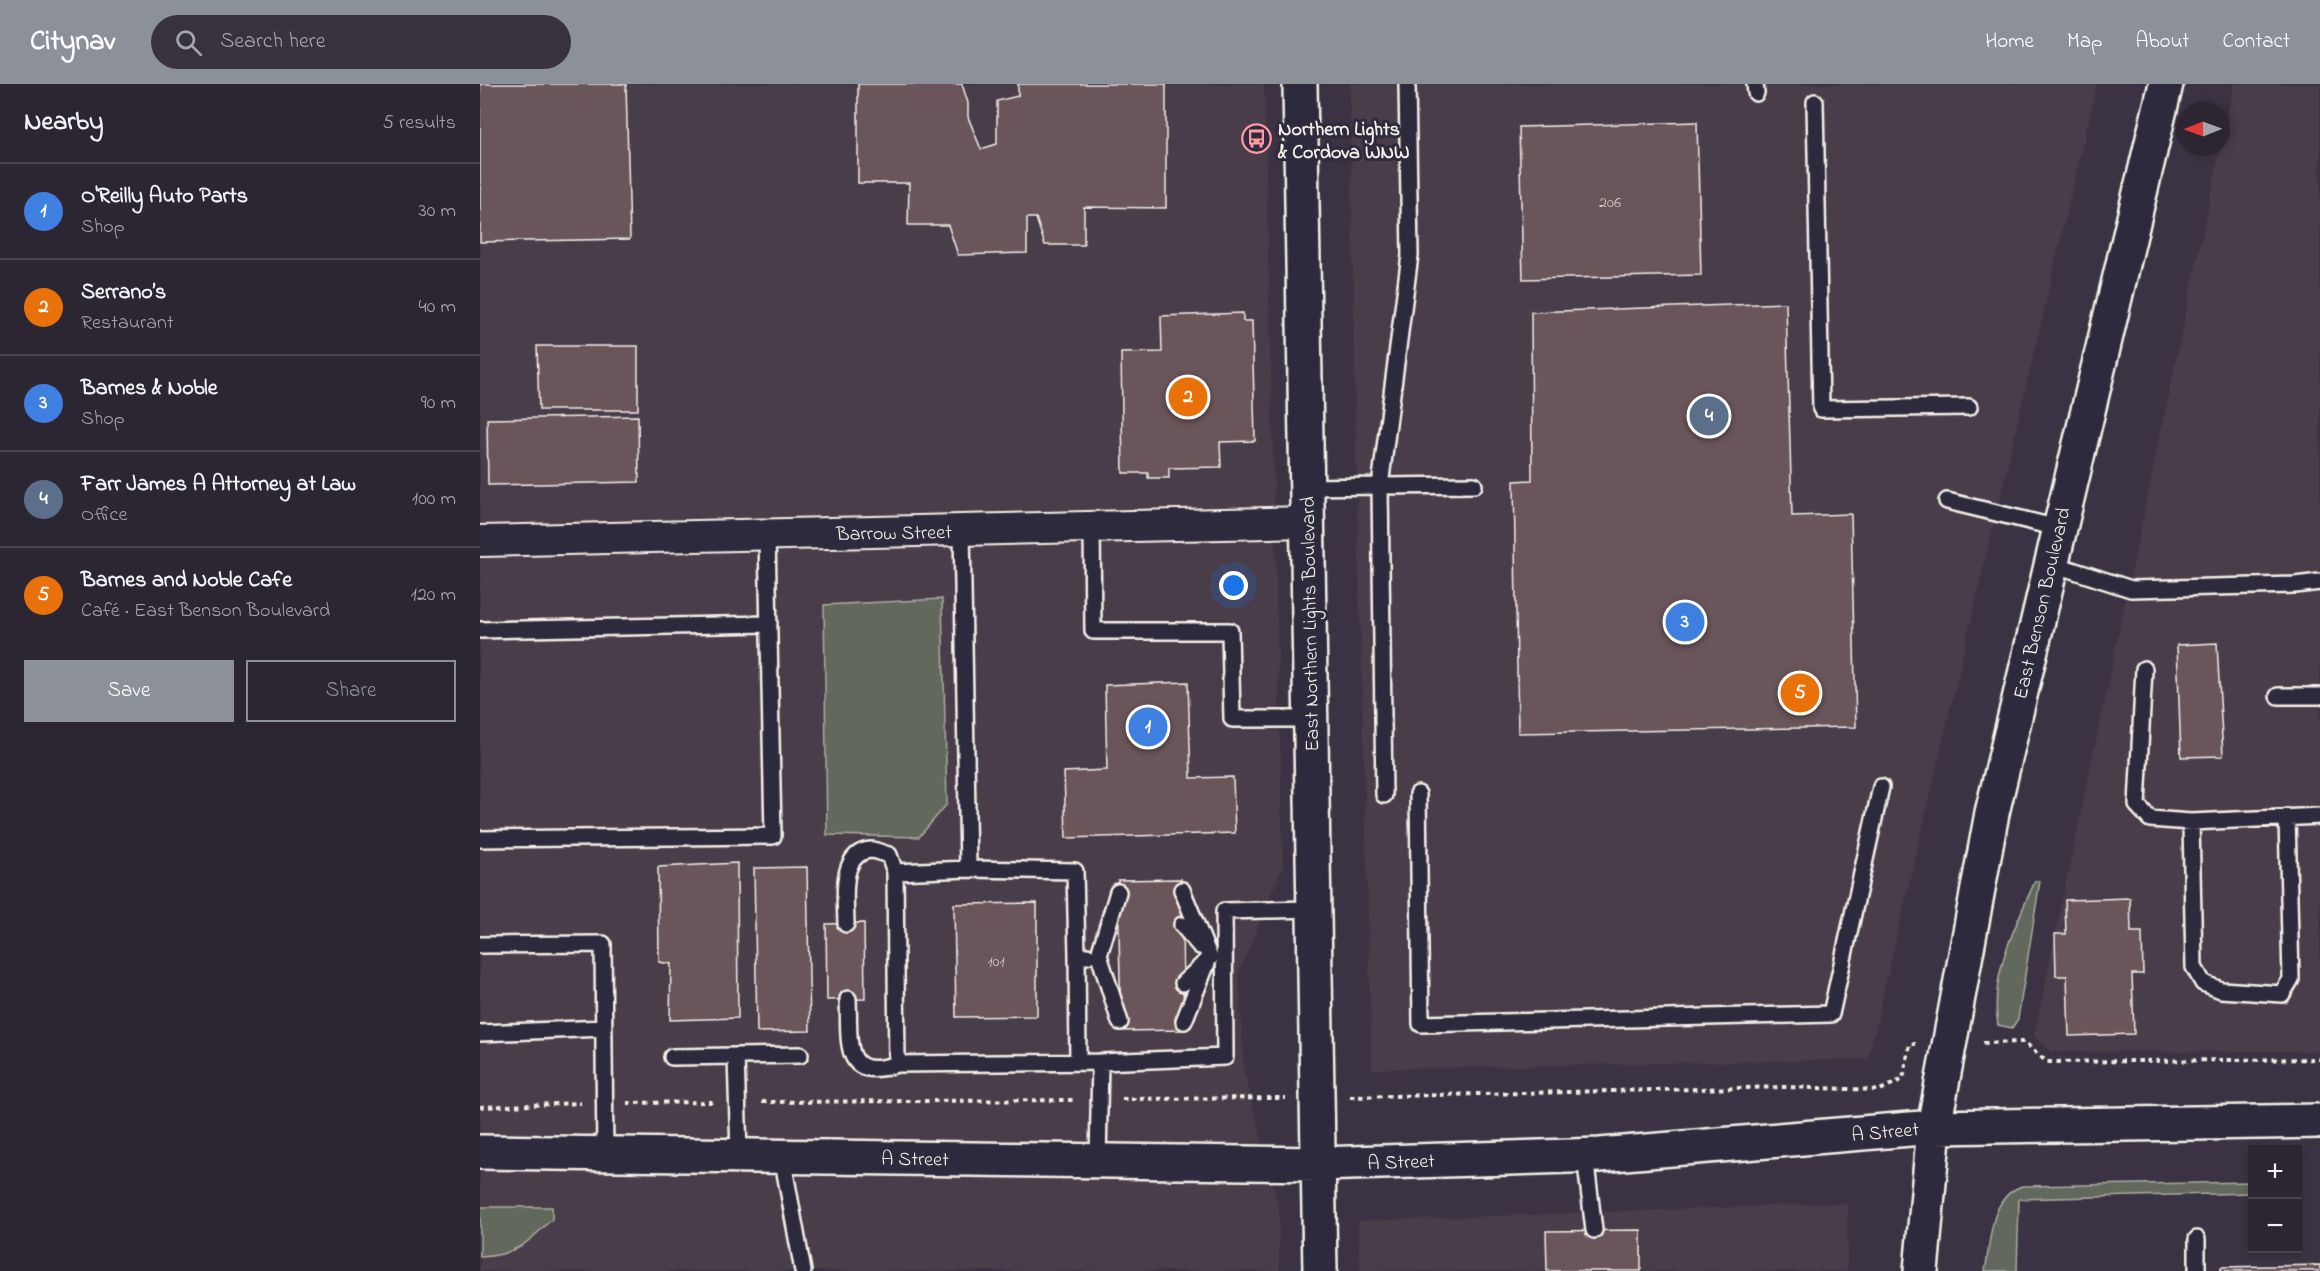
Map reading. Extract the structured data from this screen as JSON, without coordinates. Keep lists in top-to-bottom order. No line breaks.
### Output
{"streets":{"main road":["East Benson Boulevard","East Northern Lights Boulevard","A Street"],"street":["Barrow Street"]},"crossings":[["Barrow Street","East Northern Lights Boulevard"],["East Benson Boulevard","A Street"],["East Northern Lights Boulevard","A Street"]],"places":{"bus stop":["Northern Lights & Cordova WNW"]},"house_numbers":["206","101"],"north":"left","page":{"header":"Citynav","search":"Search here","nav":["Home","Map","About","Contact"],"heading":["Nearby","5 results"],"list":[{"mark":"1","name":"O'Reilly Auto Parts","note":"Shop","value":"30 m"},{"mark":"2","name":"Serrano’s","note":"Restaurant","value":"40 m"},{"mark":"3","name":"Barnes & Noble","note":"Shop","value":"90 m"},{"mark":"4","name":"Farr James A Attorney at Law","note":"Office","value":"100 m"},{"mark":"5","name":"Barnes and Noble Cafe","note":"Café · East Benson Boulevard","value":"120 m"}],"pins":["2","4","3","5","1"],"buttons":["Save","Share"],"map_buttons":["+","−"]}}
